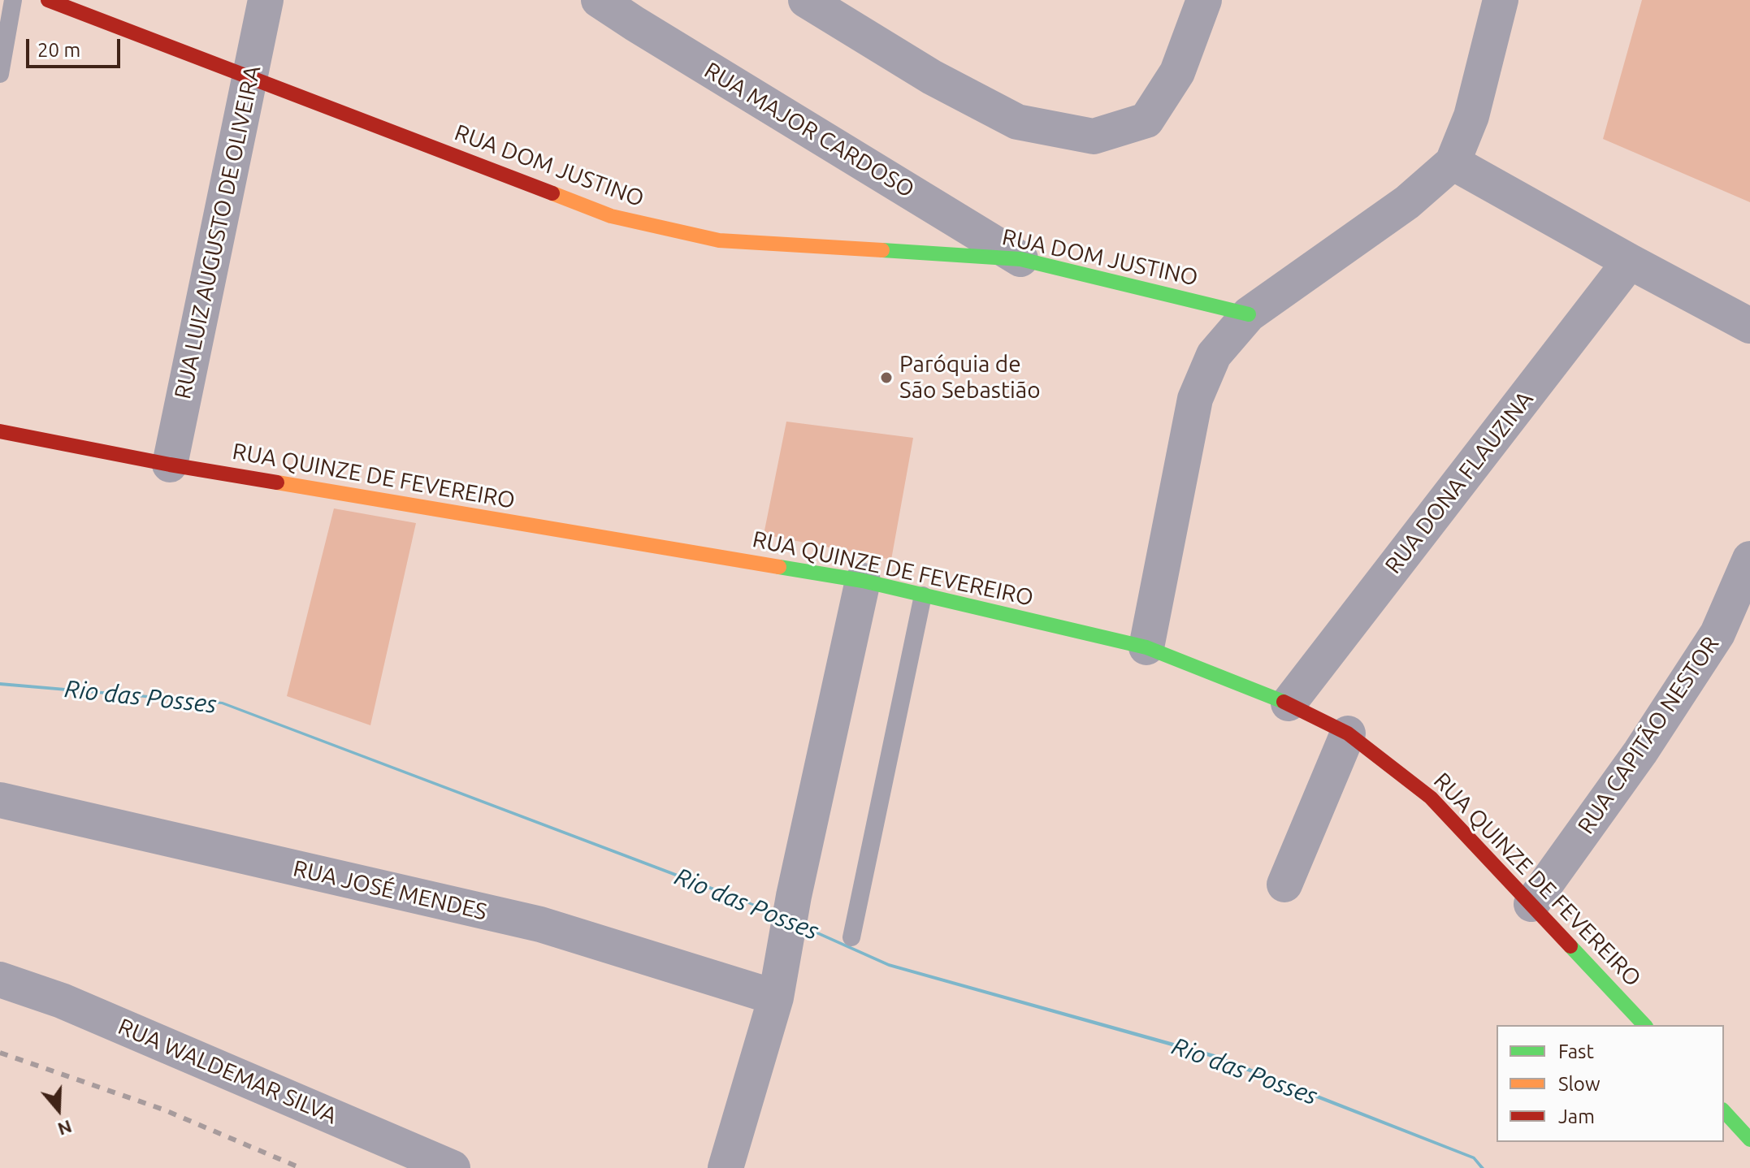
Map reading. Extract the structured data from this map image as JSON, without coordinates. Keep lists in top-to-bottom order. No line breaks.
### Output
{"streets":{"main road":["RUA DOM JUSTINO","RUA QUINZE DE FEVEREIRO"],"street":["RUA MAJOR CARDOSO","RUA LUIZ AUGUSTO DE OLIVEIRA","RUA DONA FLAUZINA","RUA CAPITÃO NESTOR","RUA JOSÉ MENDES","RUA WALDEMAR SILVA"]},"crossings":[["RUA MAJOR CARDOSO","RUA DOM JUSTINO"],["RUA DOM JUSTINO","RUA LUIZ AUGUSTO DE OLIVEIRA"],["RUA LUIZ AUGUSTO DE OLIVEIRA","RUA QUINZE DE FEVEREIRO"],["RUA QUINZE DE FEVEREIRO","RUA DONA FLAUZINA"],["RUA QUINZE DE FEVEREIRO","RUA CAPITÃO NESTOR"]],"water":["Rio das Posses"],"places":["Paróquia de São Sebastião"],"legend":["Fast","Slow","Jam"],"scale_bar":"20 m","north":"bottom"}
